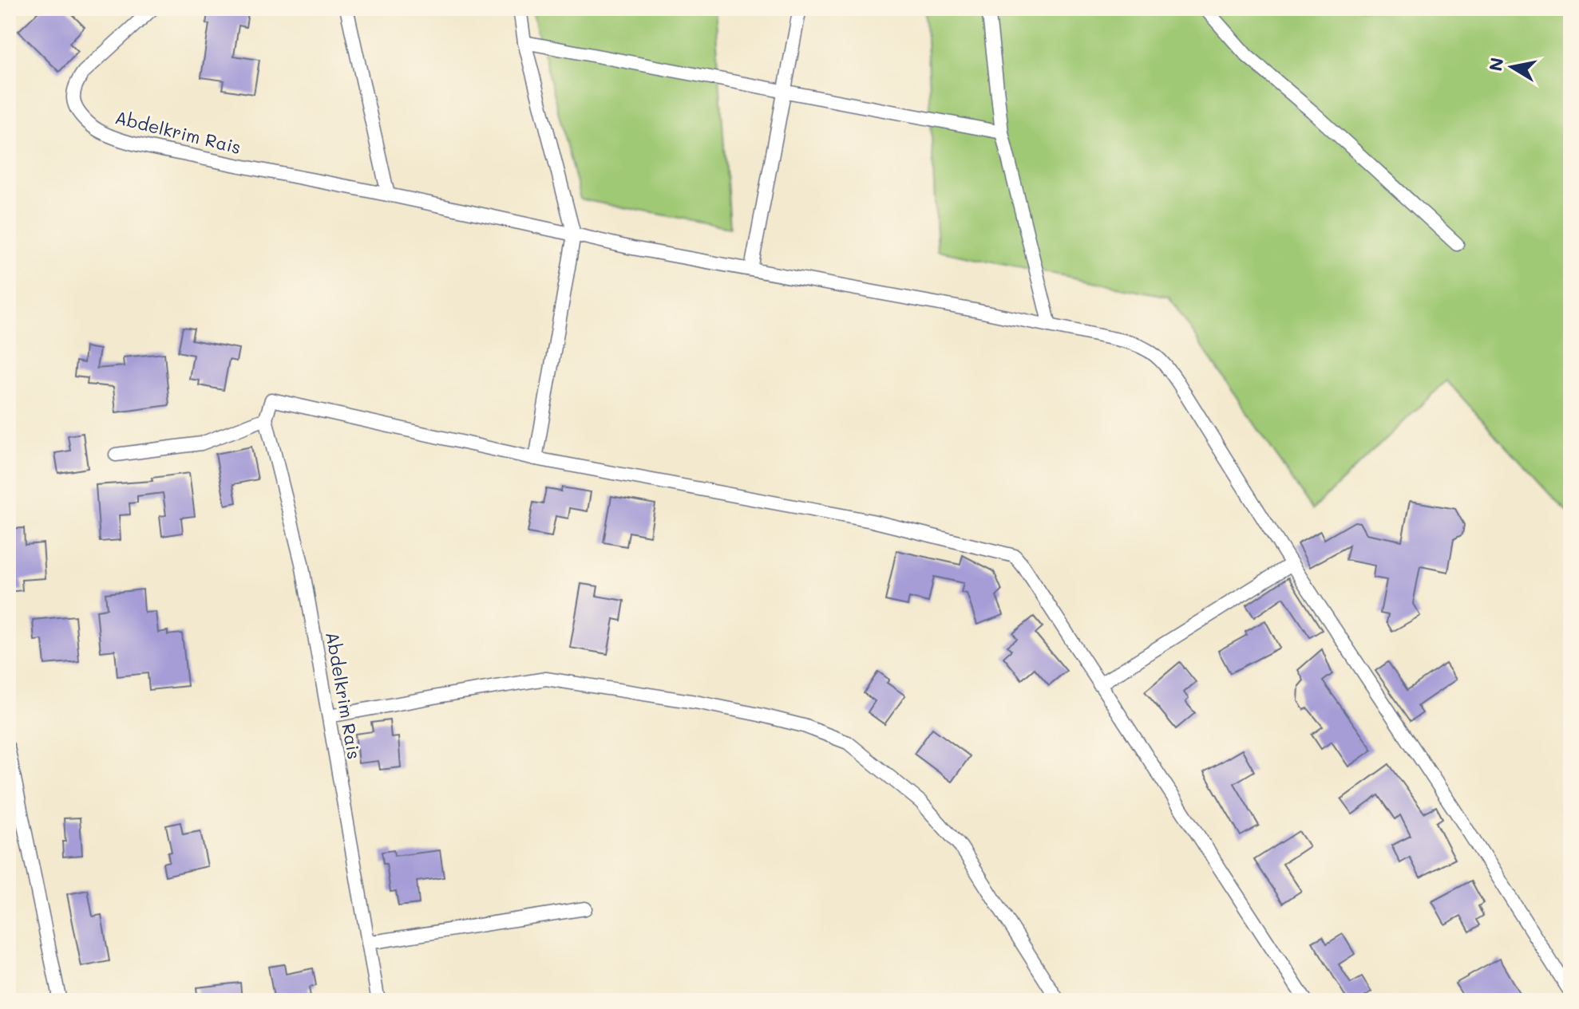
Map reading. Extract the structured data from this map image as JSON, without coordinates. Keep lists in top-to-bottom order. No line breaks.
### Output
{"streets":{"street":["Abdelkrim Rais"]},"north":"left"}
